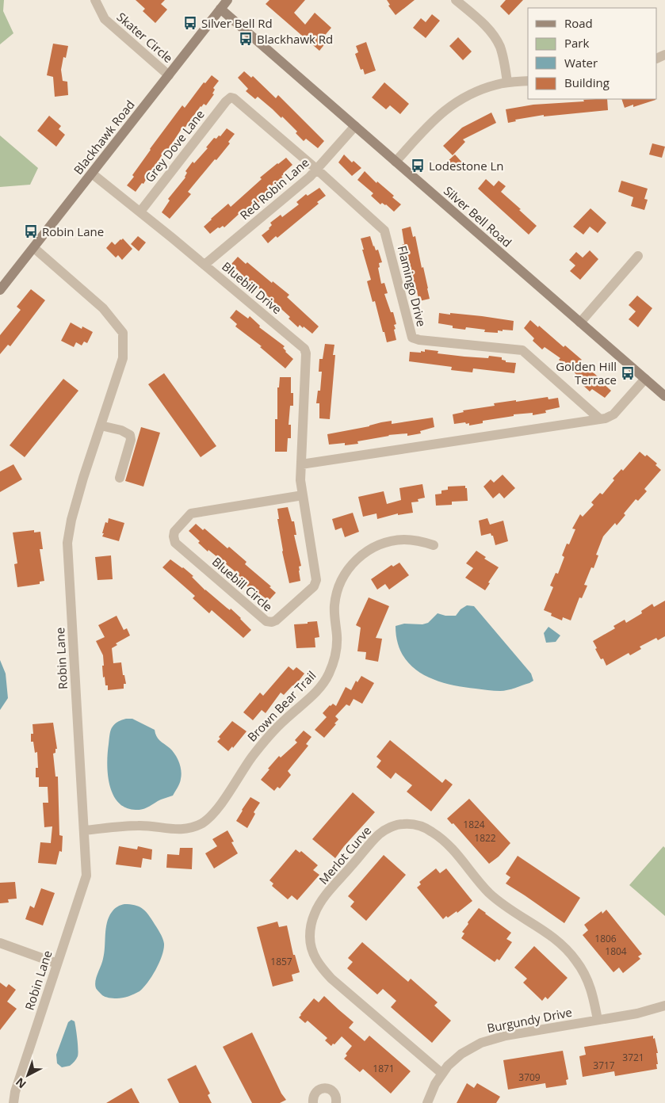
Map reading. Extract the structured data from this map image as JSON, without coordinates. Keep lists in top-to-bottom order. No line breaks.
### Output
{"streets":{"street":["Skater Circle","Blackhawk Road","Grey Dove Lane","Red Robin Lane","Silver Bell Road","Flamingo Drive","Bluebill Drive","Bluebill Circle","Robin Lane","Brown Bear Trail","Merlot Curve","Burgundy Drive"]},"crossings":[["Skater Circle","Blackhawk Road"],["Blackhawk Road","Silver Bell Road"],["Blackhawk Road","Bluebill Drive"],["Blackhawk Road","Robin Lane"],["Grey Dove Lane","Flamingo Drive"],["Grey Dove Lane","Bluebill Drive"],["Red Robin Lane","Silver Bell Road"],["Red Robin Lane","Flamingo Drive"],["Red Robin Lane","Bluebill Drive"],["Bluebill Drive","Bluebill Circle"],["Robin Lane","Brown Bear Trail"],["Merlot Curve","Burgundy Drive"]],"places":{"bus stop":["Silver Bell Rd","Blackhawk Rd","Lodestone Ln","Robin Lane","Golden Hill Terrace"]},"house_numbers":["1824","1822","1806","1804","1857","3721","3717","1871","3709"],"legend":["Road","Park","Water","Building"],"north":"bottom left"}
